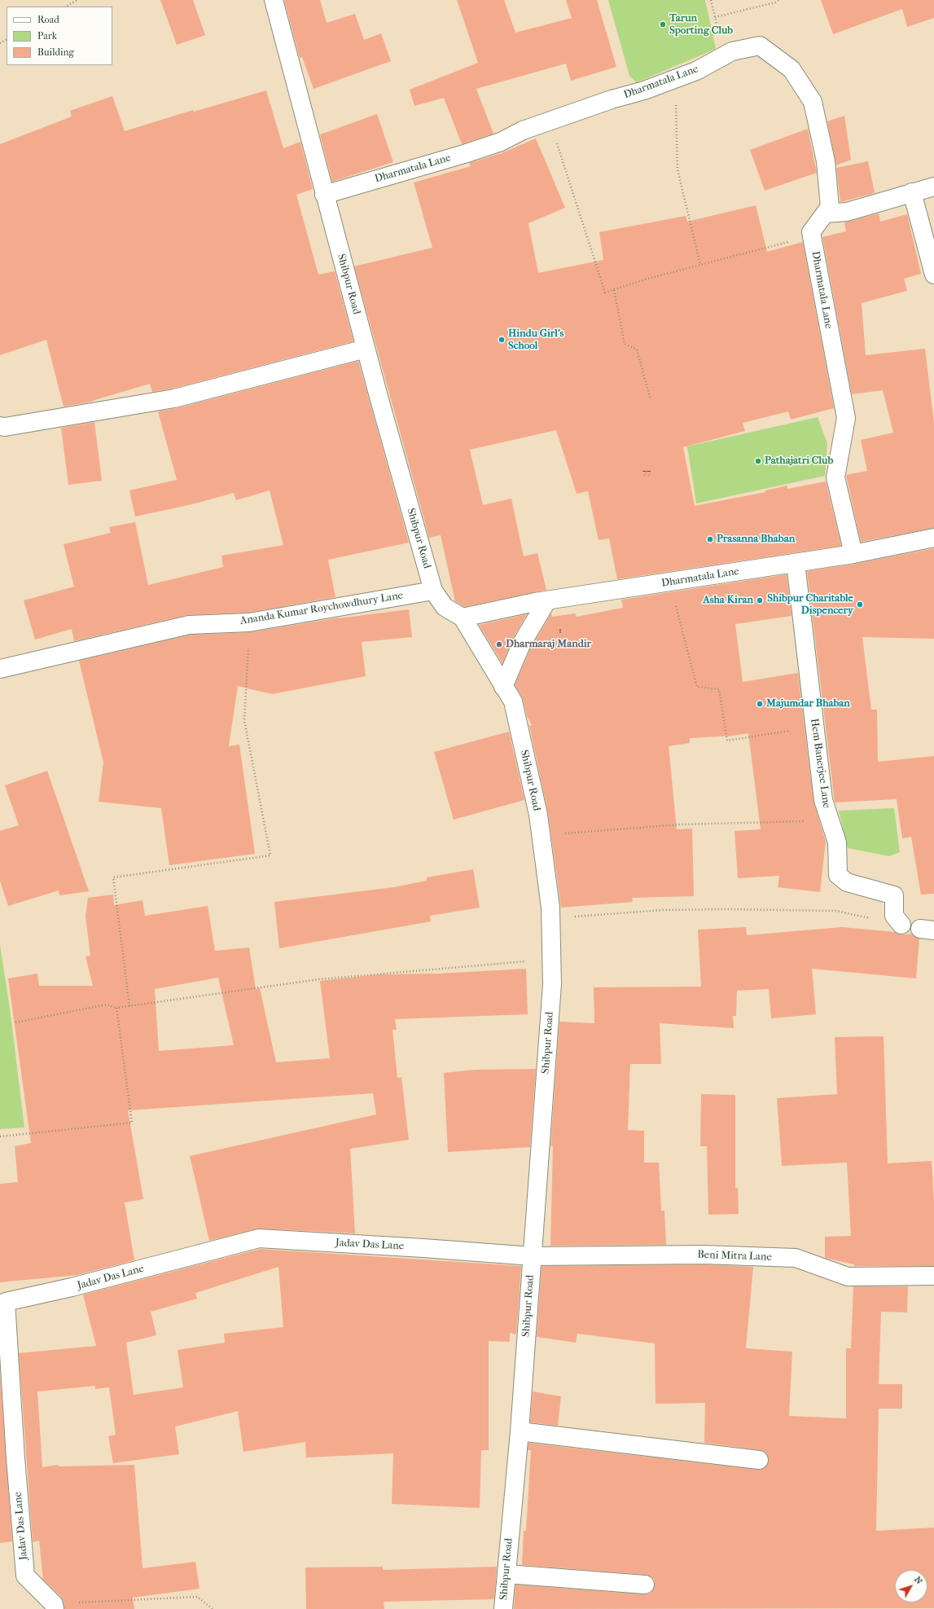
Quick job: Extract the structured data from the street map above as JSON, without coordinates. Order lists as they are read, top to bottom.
{
  "streets": {
    "street": [
      "Dharmatala Lane",
      "Shibpur Road",
      "Ananda Kumar Roychowdhury Lane",
      "Hem Banerjee Lane",
      "Jadav Das Lane",
      "Beni Mitra Lane"
    ]
  },
  "crossings": [
    ["Dharmatala Lane", "Shibpur Road"],
    ["Dharmatala Lane", "Hem Banerjee Lane"],
    ["Shibpur Road", "Ananda Kumar Roychowdhury Lane"],
    ["Shibpur Road", "Jadav Das Lane"],
    ["Shibpur Road", "Beni Mitra Lane"],
    ["Jadav Das Lane", "Beni Mitra Lane"]
  ],
  "places": [
    "Tarun Sporting Club",
    "Hindu Girl's School",
    "Pathajatri Club",
    "Prasanna Bhaban",
    "Asha Kiran",
    "Shibpur Charitable Dispencery",
    "Dharmaraj Mandir",
    "Majumdar Bhaban"
  ],
  "house_numbers": ["77", "1"],
  "legend": ["Road", "Park", "Building"],
  "north": "top right"
}
